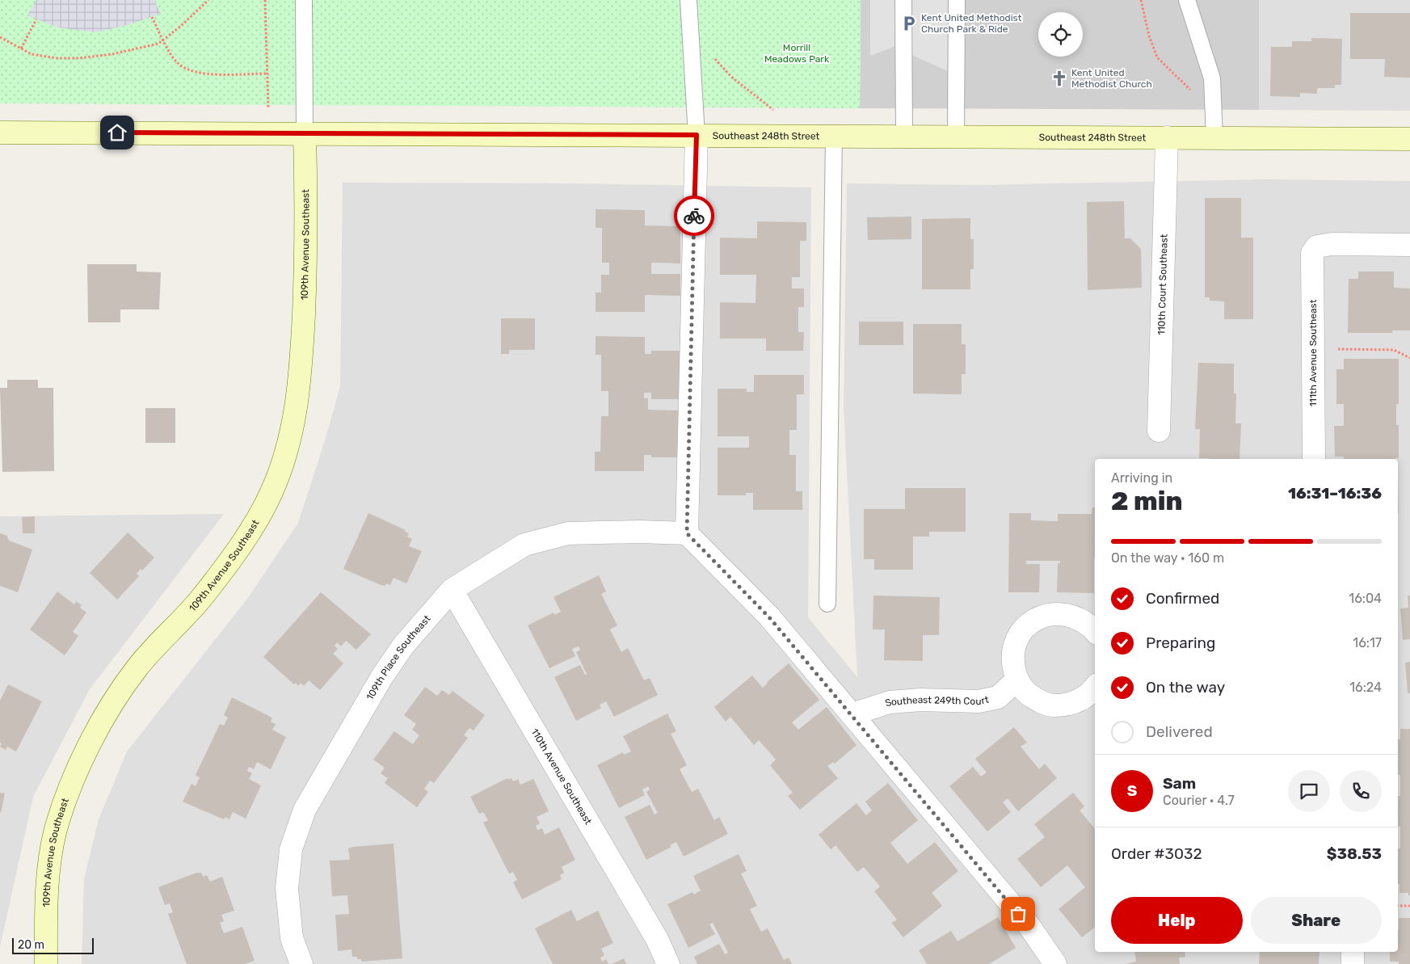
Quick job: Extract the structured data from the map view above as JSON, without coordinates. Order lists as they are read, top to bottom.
{
  "streets": {
    "street": [
      "Southeast 248th Street",
      "109th Avenue Southeast",
      "110th Court Southeast",
      "111th Avenue Southeast",
      "109th Place Southeast",
      "Southeast 249th Court",
      "110th Avenue Southeast"
    ]
  },
  "crossings": [
    ["Southeast 248th Street", "109th Avenue Southeast"],
    ["Southeast 248th Street", "110th Court Southeast"],
    ["109th Place Southeast", "110th Avenue Southeast"]
  ],
  "parks": ["Morrill Meadows Park"],
  "places": {
    "parking": ["Kent United Methodist Church Park & Ride"],
    "church": ["Kent United Methodist Church"]
  },
  "scale_bar": "20 m",
  "page": {
    "heading": ["2 min", "Arriving in", "16:31–16:36"],
    "panel": [
      "Sam",
      "Courier · 4.7",
      "Order #3032",
      "$38.53"
    ],
    "bar": "On the way · 160 m",
    "list": [
      ["Confirmed", "16:04"],
      ["Preparing", "16:17"],
      ["On the way", "16:24"],
      "Delivered"
    ],
    "round": "S",
    "buttons": ["Help", "Share"],
    "scale": "20 m"
  }
}
